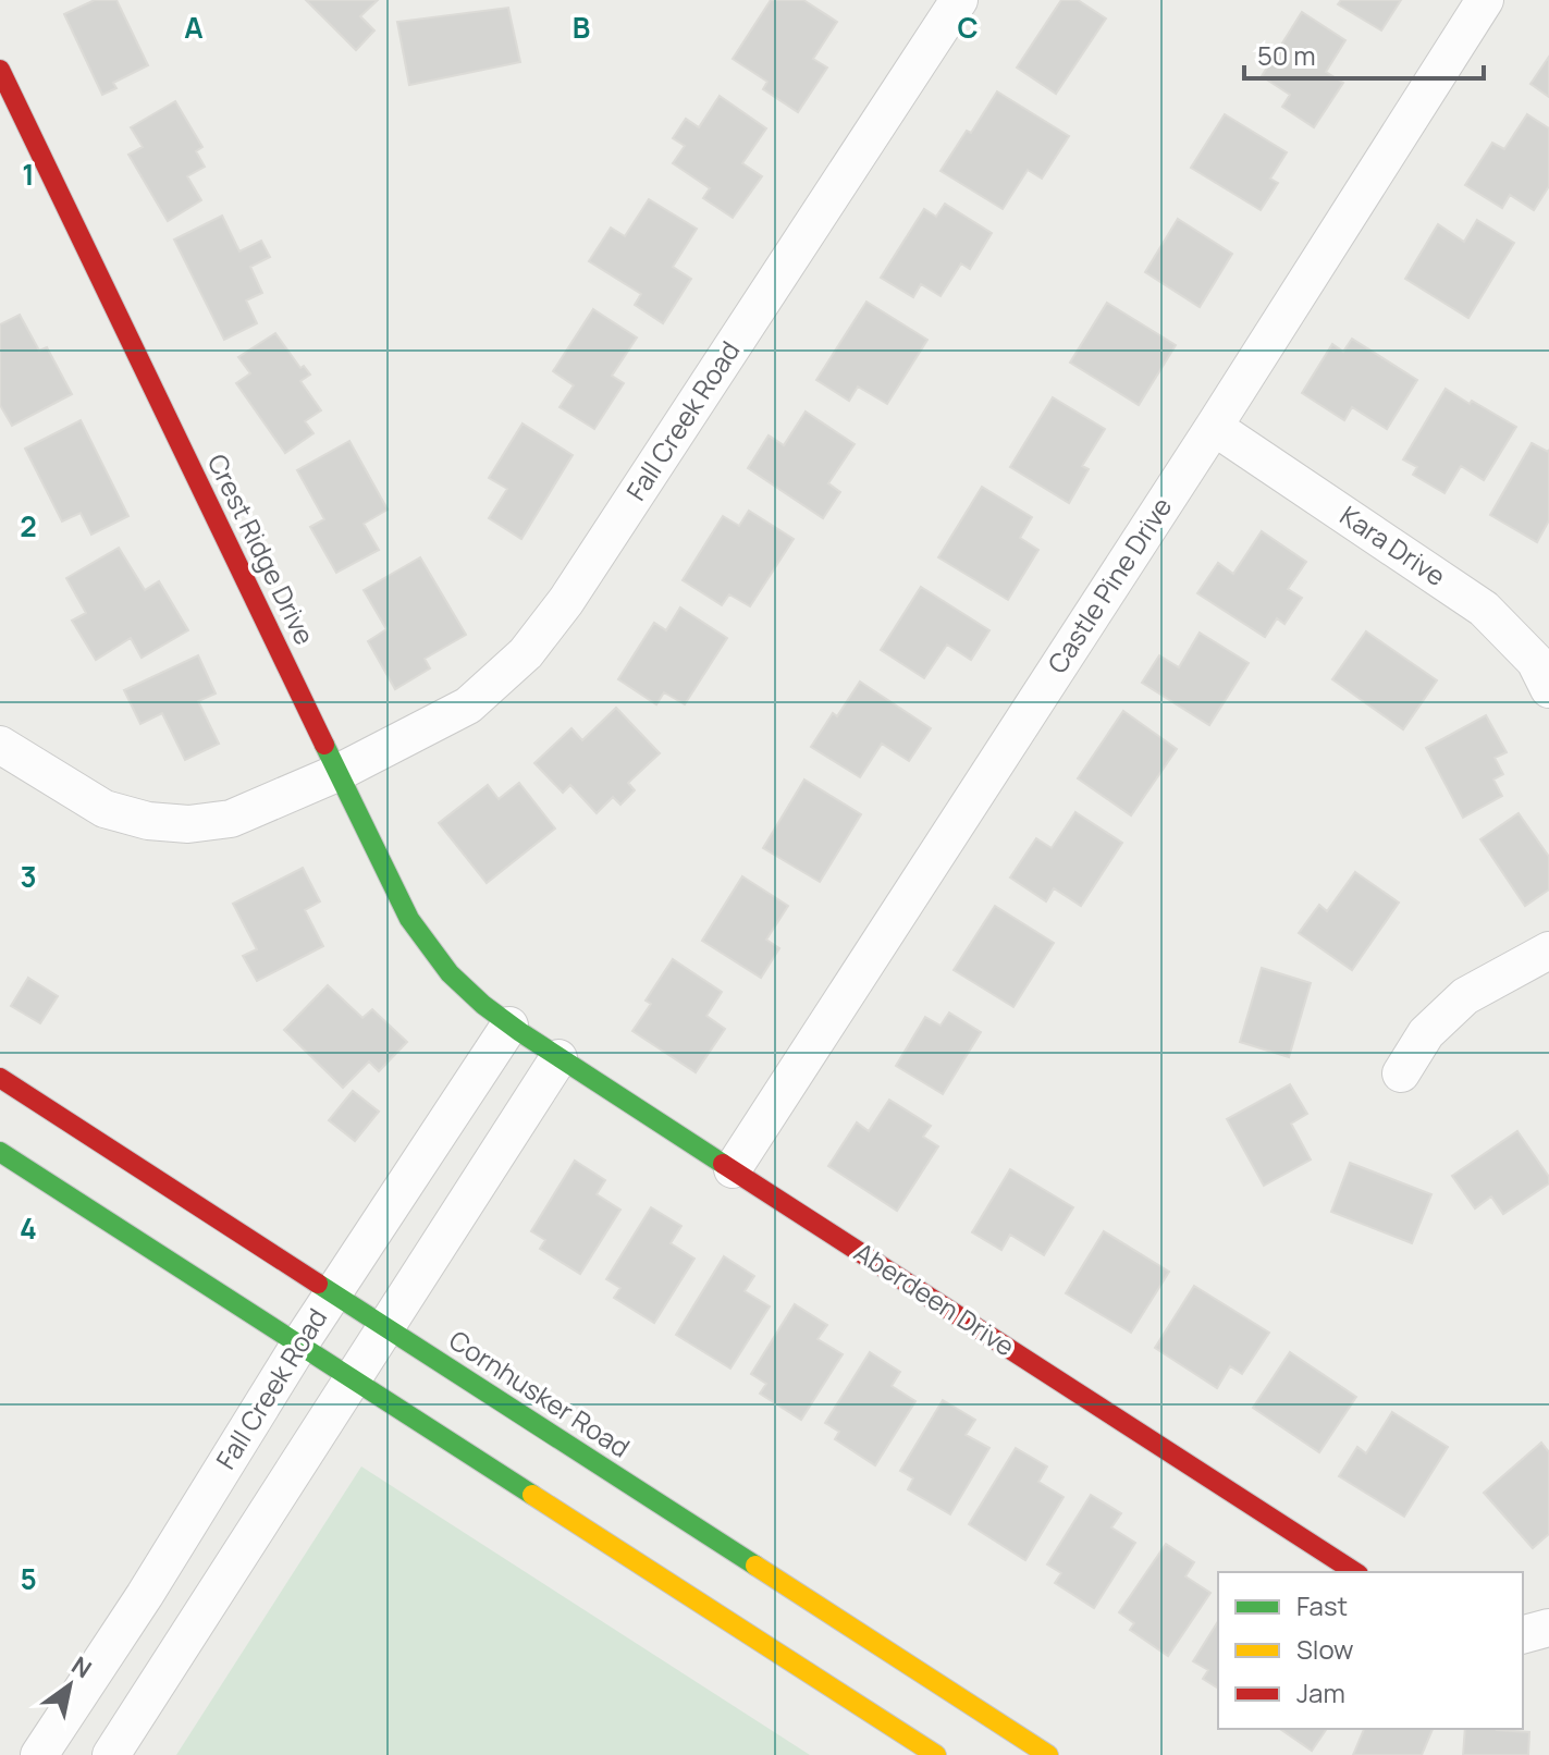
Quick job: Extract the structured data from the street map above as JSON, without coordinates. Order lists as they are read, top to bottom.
{
  "streets": {
    "main road": ["Crest Ridge Drive", "Aberdeen Drive", "Cornhusker Road"],
    "street": ["Fall Creek Road", "Kara Drive", "Castle Pine Drive"]
  },
  "crossings": [
    ["Fall Creek Road", "Crest Ridge Drive"],
    ["Fall Creek Road", "Aberdeen Drive"],
    ["Fall Creek Road", "Cornhusker Road"],
    ["Kara Drive", "Castle Pine Drive"],
    ["Crest Ridge Drive", "Aberdeen Drive"],
    ["Castle Pine Drive", "Aberdeen Drive"]
  ],
  "legend": ["Fast", "Slow", "Jam"],
  "scale_bar": "50 m",
  "north": "top right",
  "grid": {
    "columns": ["A", "B", "C"],
    "rows": [
      "1",
      "2",
      "3",
      "4",
      "5"
    ]
  }
}
